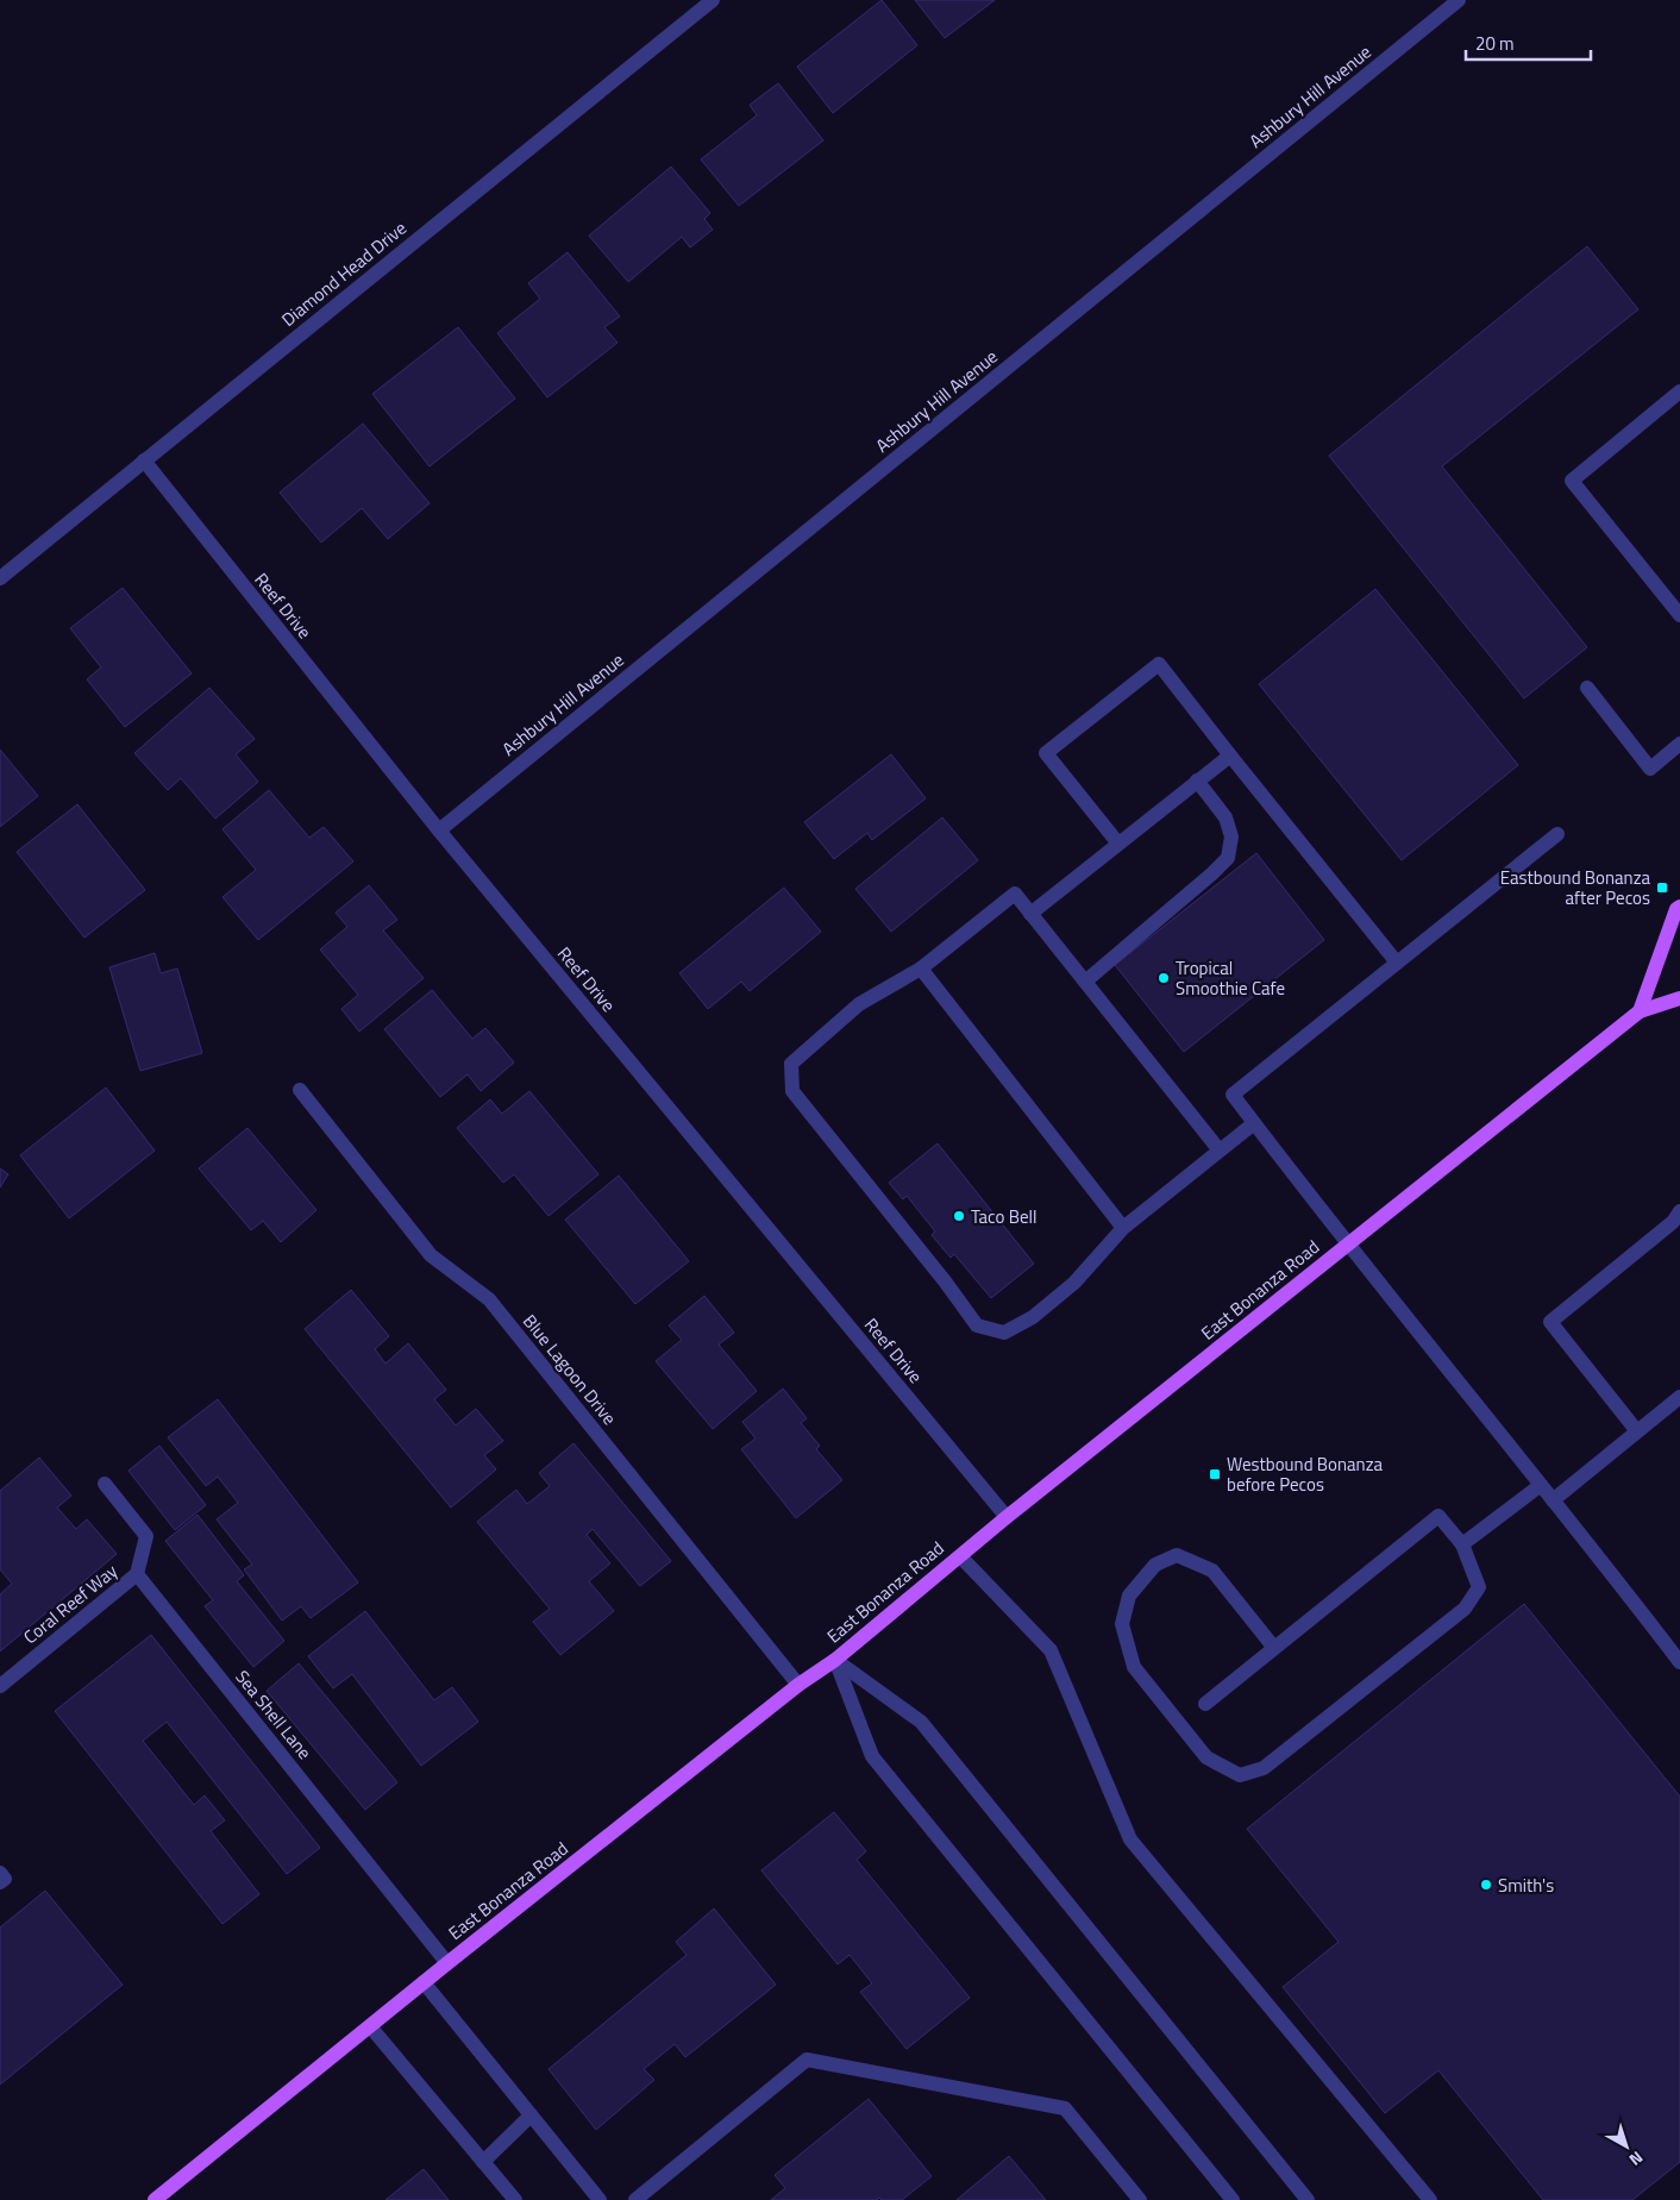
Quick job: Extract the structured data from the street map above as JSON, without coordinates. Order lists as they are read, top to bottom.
{
  "streets": {
    "main road": ["East Bonanza Road"],
    "street": [
      "Ashbury Hill Avenue",
      "Diamond Head Drive",
      "Reef Drive",
      "Blue Lagoon Drive",
      "Coral Reef Way",
      "Sea Shell Lane"
    ]
  },
  "crossings": [
    ["Ashbury Hill Avenue", "Reef Drive"],
    ["Diamond Head Drive", "Reef Drive"],
    ["Reef Drive", "East Bonanza Road"],
    ["East Bonanza Road", "Blue Lagoon Drive"],
    ["East Bonanza Road", "Sea Shell Lane"],
    ["Coral Reef Way", "Sea Shell Lane"]
  ],
  "places": {
    "transit": ["Eastbound Bonanza after Pecos", "Westbound Bonanza before Pecos"],
    "other": ["Tropical Smoothie Cafe", "Taco Bell", "Smith's"]
  },
  "scale_bar": "20 m",
  "north": "bottom right"
}
